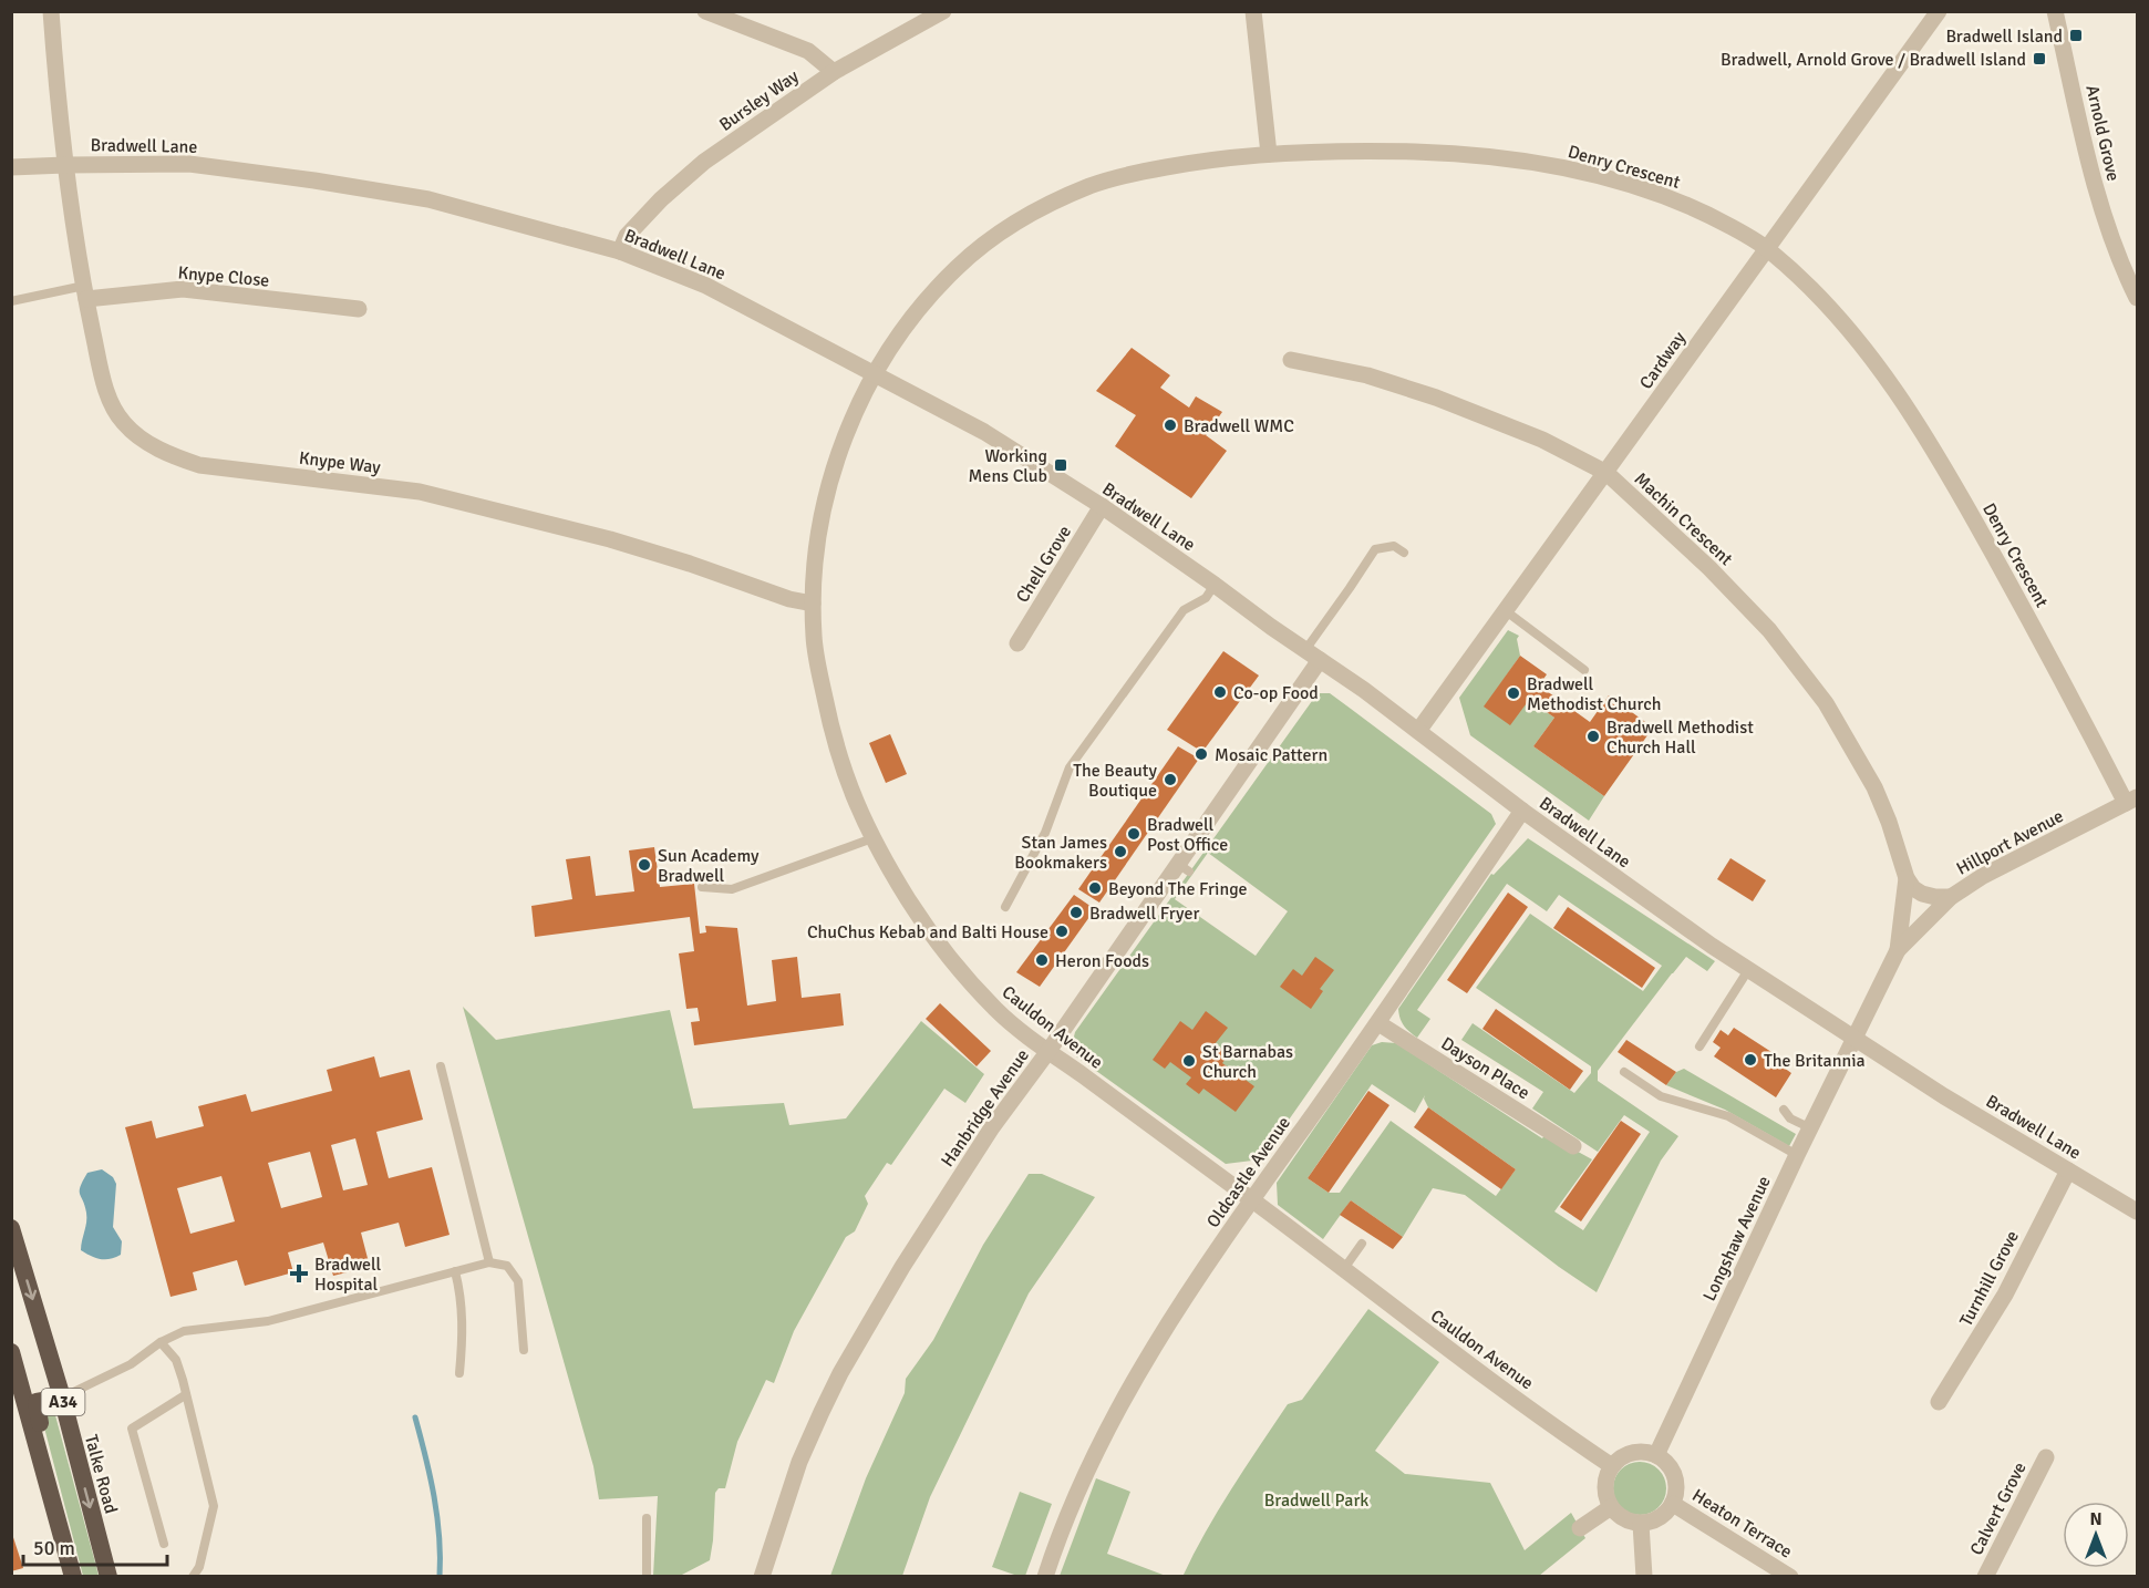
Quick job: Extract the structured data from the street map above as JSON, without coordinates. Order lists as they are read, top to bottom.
{
  "streets": {
    "highway": ["A34", "Talke Road"],
    "street": [
      "Bursley Way",
      "Arnold Grove",
      "Bradwell Lane",
      "Denry Crescent",
      "Knype Close",
      "Cardway",
      "Knype Way",
      "Machin Crescent",
      "Chell Grove",
      "Hillport Avenue",
      "Cauldon Avenue",
      "Dayson Place",
      "Hanbridge Avenue",
      "Oldcastle Avenue",
      "Longshaw Avenue",
      "Turnhill Grove",
      "Calvert Grove",
      "Heaton Terrace"
    ]
  },
  "crossings": [
    ["Bursley Way", "Bradwell Lane"],
    ["Bradwell Lane", "Denry Crescent"],
    ["Bradwell Lane", "Cardway"],
    ["Bradwell Lane", "Knype Way"],
    ["Bradwell Lane", "Chell Grove"],
    ["Bradwell Lane", "Hillport Avenue"],
    ["Bradwell Lane", "Cauldon Avenue"],
    ["Bradwell Lane", "Hanbridge Avenue"],
    ["Bradwell Lane", "Oldcastle Avenue"],
    ["Bradwell Lane", "Longshaw Avenue"],
    ["Bradwell Lane", "Turnhill Grove"],
    ["Denry Crescent", "Cardway"],
    ["Denry Crescent", "Hillport Avenue"],
    ["Denry Crescent", "Cauldon Avenue"],
    ["Knype Close", "Knype Way"],
    ["Cardway", "Machin Crescent"],
    ["Knype Way", "Cauldon Avenue"],
    ["Machin Crescent", "Hillport Avenue"],
    ["Hillport Avenue", "Longshaw Avenue"],
    ["Cauldon Avenue", "Hanbridge Avenue"],
    ["Cauldon Avenue", "Oldcastle Avenue"],
    ["Cauldon Avenue", "Longshaw Avenue"],
    ["Cauldon Avenue", "Heaton Terrace"],
    ["Dayson Place", "Oldcastle Avenue"],
    ["Longshaw Avenue", "Heaton Terrace"]
  ],
  "parks": ["Bradwell Park"],
  "places": {
    "transit": ["Bradwell Island", "Bradwell, Arnold Grove / Bradwell Island", "Working Mens Club"],
    "other": [
      "Bradwell WMC",
      "Co-op Food",
      "Bradwell Methodist Church",
      "Bradwell Methodist Church Hall",
      "Mosaic Pattern",
      "The Beauty Boutique",
      "Bradwell Post Office",
      "Stan James Bookmakers",
      "Sun Academy Bradwell",
      "Beyond The Fringe",
      "Bradwell Fryer",
      "ChuChus Kebab and Balti House",
      "Heron Foods",
      "The Britannia",
      "St Barnabas Church"
    ],
    "health": ["Bradwell Hospital"]
  },
  "scale_bar": "50 m",
  "north": "top"
}
